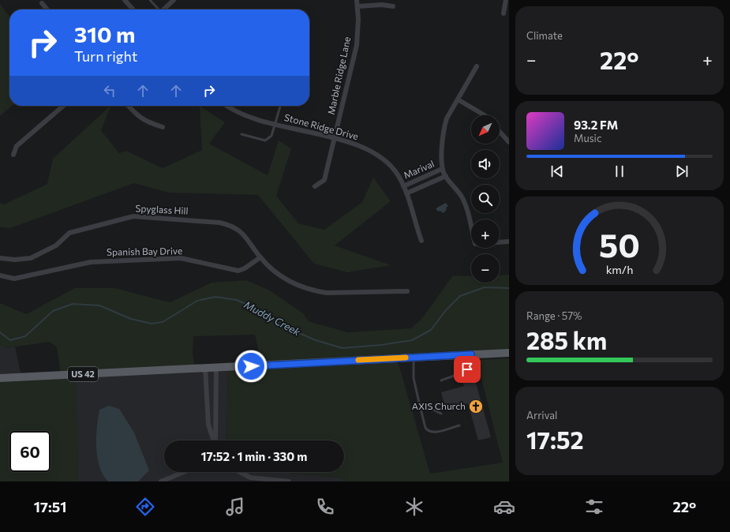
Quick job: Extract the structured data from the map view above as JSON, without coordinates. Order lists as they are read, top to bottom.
{
  "streets": {
    "main road": ["US 42"],
    "street": [
      "Marble Ridge Lane",
      "Stone Ridge Drive",
      "Marival",
      "Spyglass Hill",
      "Spanish Bay Drive"
    ]
  },
  "crossings": [
    ["Marble Ridge Lane", "Stone Ridge Drive"],
    ["Stone Ridge Drive", "Marival"],
    ["Spyglass Hill", "Spanish Bay Drive"]
  ],
  "water": ["Muddy Creek"],
  "places": {
    "church": ["AXIS Church"]
  },
  "north": "bottom left",
  "page": {
    "tile": [
      "Climate",
      ["Range · 57%", "285 km"],
      ["Arrival", "17:52"]
    ],
    "turn": ["310 m", "Turn right"],
    "heat": ["−", "22°", "+"],
    "song": ["93.2 FM", "Music"],
    "map_buttons": ["+", "−"],
    "limit": "60",
    "trip": "17:52 · 1 min · 330 m",
    "tabs": ["17:51", "22°"],
    "gauge": ["50", "km/h"]
  }
}
